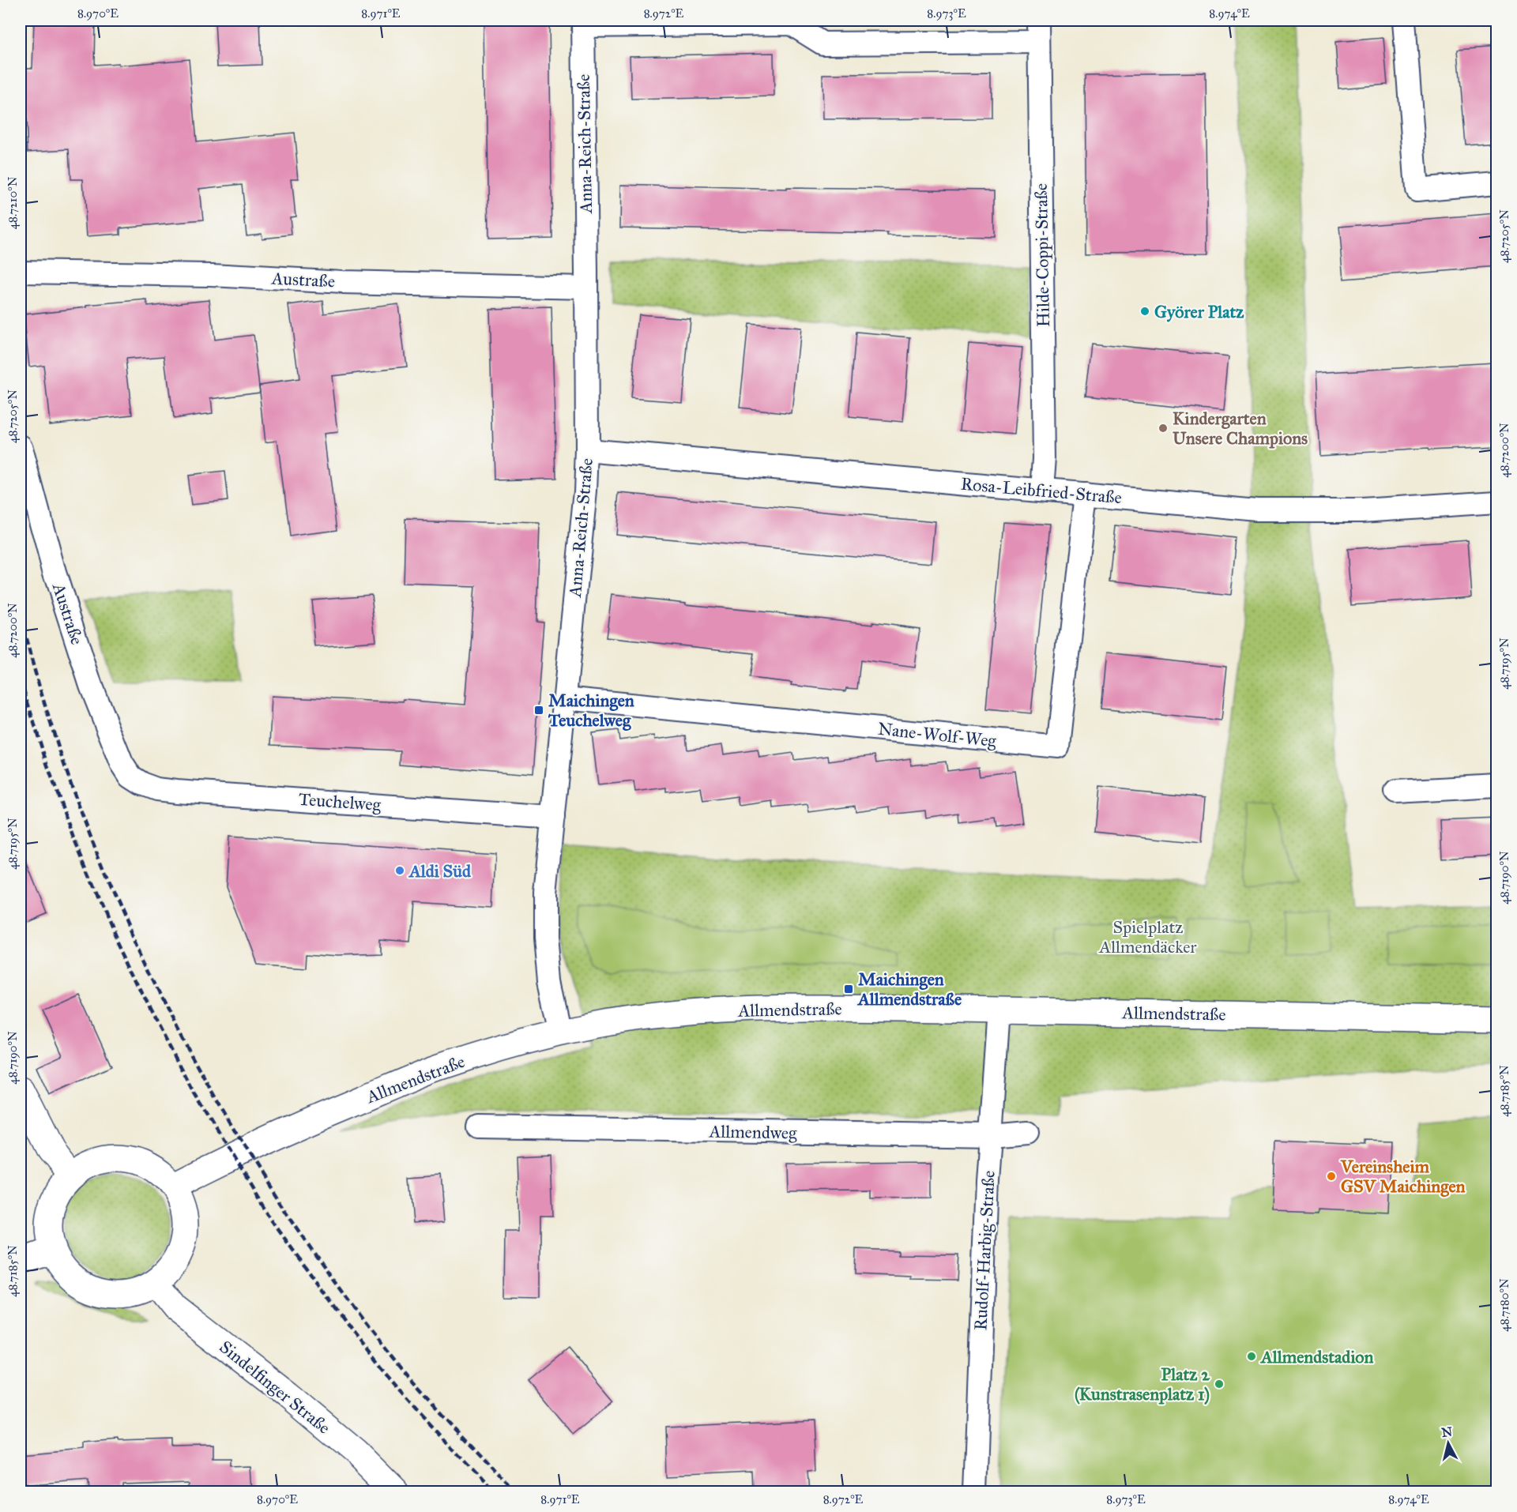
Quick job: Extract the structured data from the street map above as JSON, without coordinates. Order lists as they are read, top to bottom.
{
  "streets": {
    "main road": ["Allmendstraße", "Sindelfinger Straße"],
    "street": [
      "Anna-Reich-Straße",
      "Hilde-Coppi-Straße",
      "Austraße",
      "Rosa-Leibfried-Straße",
      "Nane-Wolf-Weg",
      "Teuchelweg",
      "Allmendweg",
      "Rudolf-Harbig-Straße"
    ]
  },
  "crossings": [
    ["Anna-Reich-Straße", "Austraße"],
    ["Anna-Reich-Straße", "Rosa-Leibfried-Straße"],
    ["Anna-Reich-Straße", "Nane-Wolf-Weg"],
    ["Anna-Reich-Straße", "Teuchelweg"],
    ["Anna-Reich-Straße", "Allmendstraße"],
    ["Hilde-Coppi-Straße", "Rosa-Leibfried-Straße"],
    ["Austraße", "Teuchelweg"],
    ["Rosa-Leibfried-Straße", "Nane-Wolf-Weg"],
    ["Allmendstraße", "Rudolf-Harbig-Straße"],
    ["Allmendstraße", "Sindelfinger Straße"],
    ["Allmendweg", "Rudolf-Harbig-Straße"]
  ],
  "parks": ["Spielplatz Allmendäcker"],
  "places": {
    "other": [
      "Györer Platz",
      "Kindergarten Unsere Champions",
      "Aldi Süd",
      "Vereinsheim GSV Maichingen",
      "Allmendstadion",
      "Platz 2 (Kunstrasenplatz 1)"
    ],
    "transit": ["Maichingen Teuchelweg", "Maichingen Allmendstraße"]
  },
  "north": "top",
  "coordinates": [
    "8.970°E",
    "8.971°E",
    "8.972°E",
    "8.973°E",
    "8.974°E",
    "48.7210°N",
    "48.7205°N",
    "48.7200°N",
    "48.7195°N",
    "48.7190°N",
    "48.7185°N",
    "48.7180°N"
  ]
}
